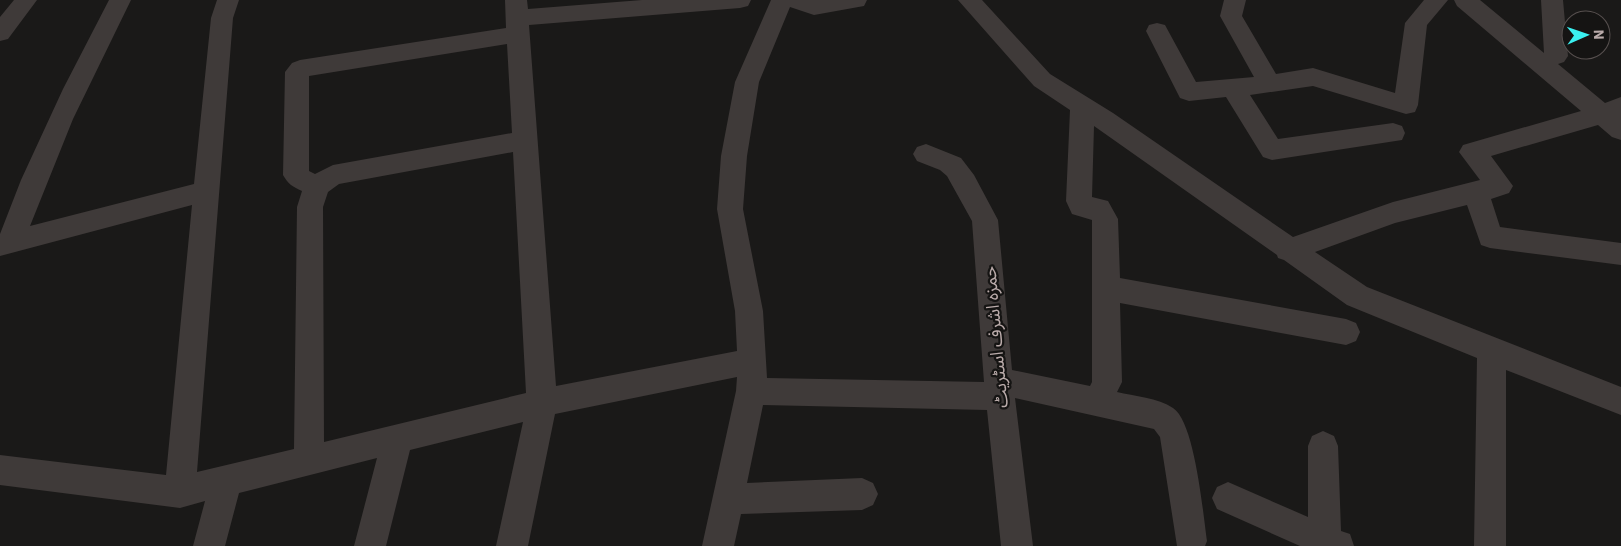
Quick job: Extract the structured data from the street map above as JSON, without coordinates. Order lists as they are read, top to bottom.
{
  "streets": {
    "street": ["حمزہ اشرف اسٹریٹ"]
  },
  "north": "right"
}
